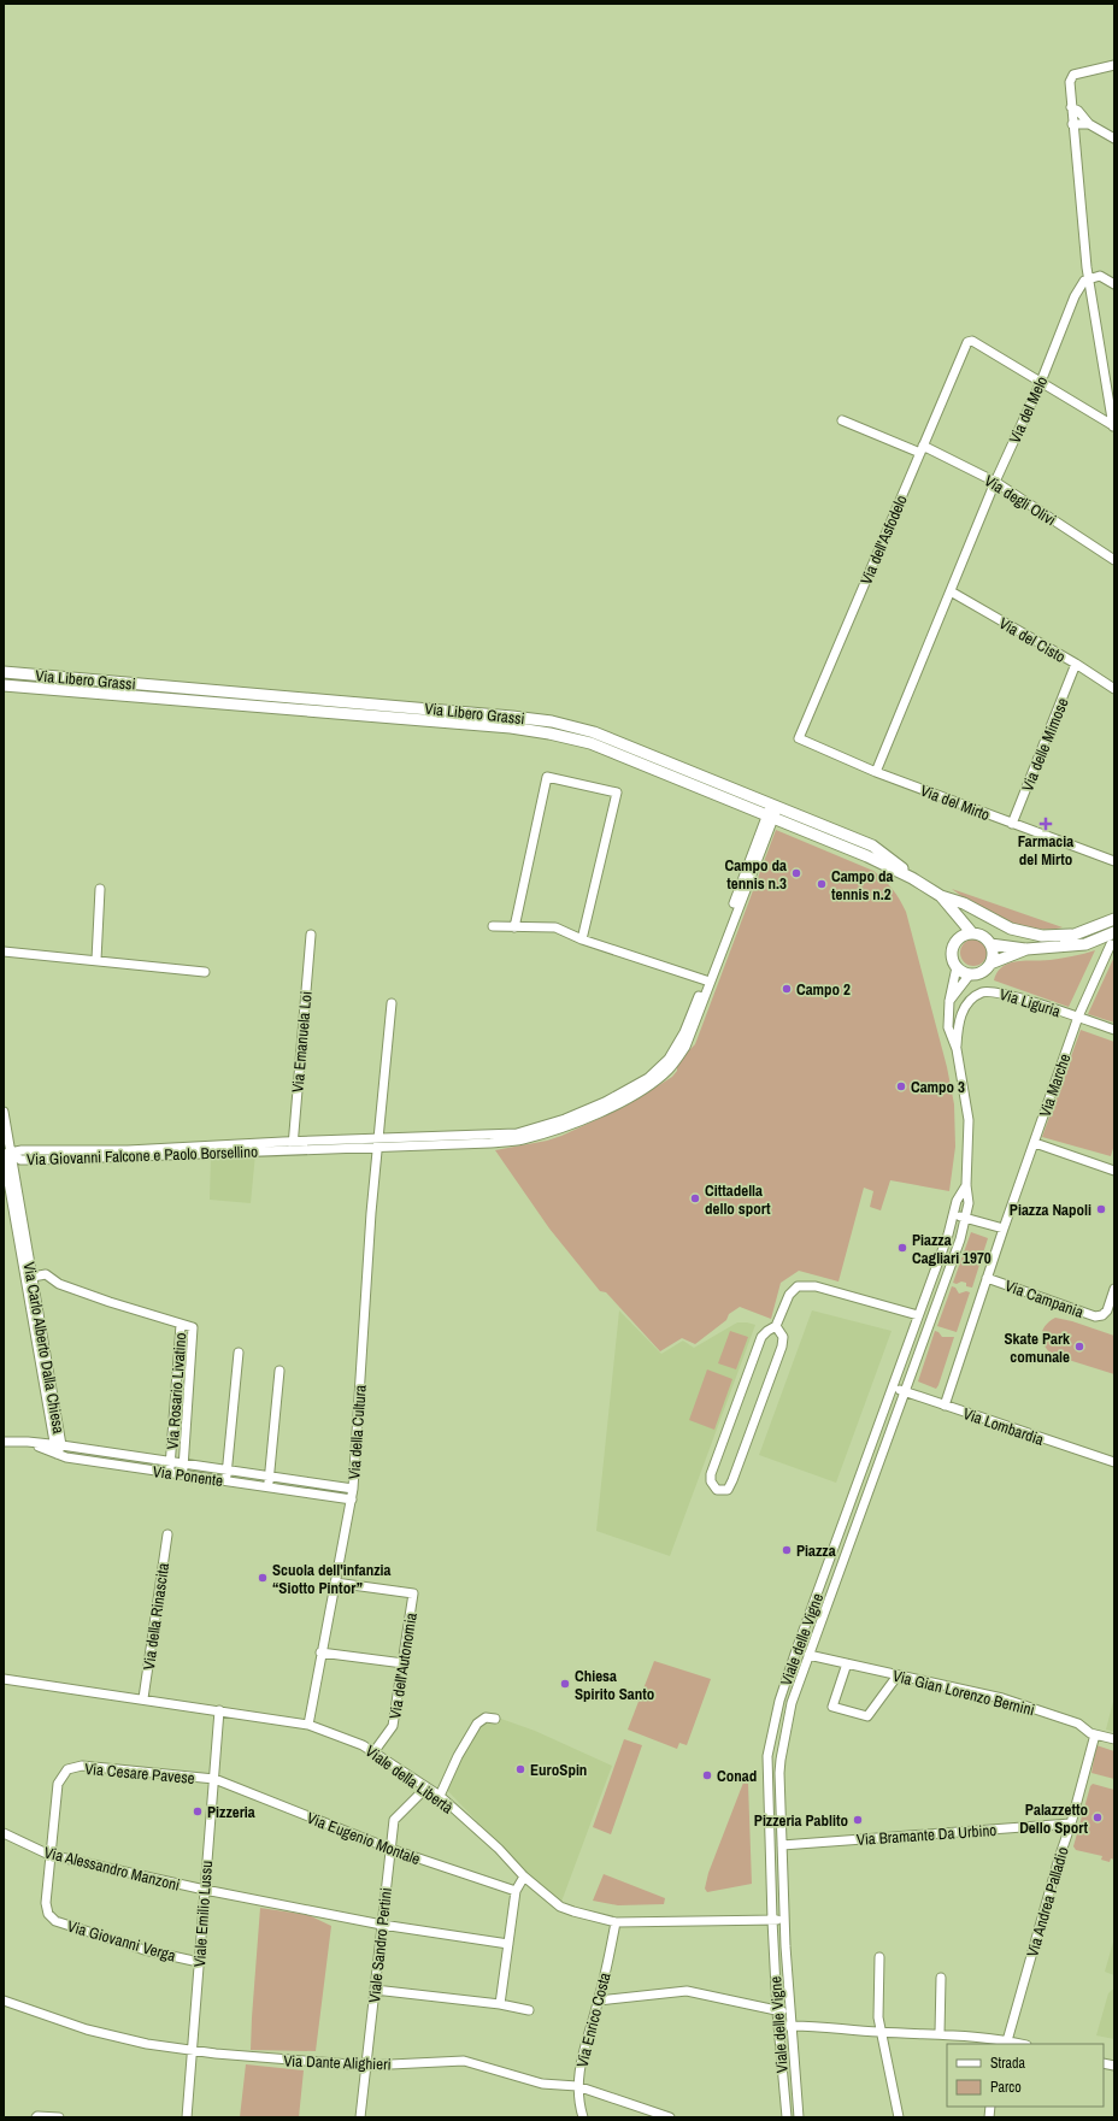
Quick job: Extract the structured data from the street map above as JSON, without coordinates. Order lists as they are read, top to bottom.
{
  "streets": {
    "main road": ["Via Libero Grassi"],
    "street": [
      "Via del Melo",
      "Via degli Olivi",
      "Via dell'Asfodelo",
      "Via del Cisto",
      "Via delle Mimose",
      "Via del Mirto",
      "Via Liguria",
      "Via Emanuela Loi",
      "Via Marche",
      "Via Giovanni Falcone e Paolo Borsellino",
      "Via Campania",
      "Via Carlo Alberto Dalla Chiesa",
      "Via Rosario Livatino",
      "Via Lombardia",
      "Via della Cultura",
      "Via Ponente",
      "Via della Rinascita",
      "Viale delle Vigne",
      "Via dell'Autonomia",
      "Via Gian Lorenzo Bernini",
      "Via Cesare Pavese",
      "Viale della Libertà",
      "Via Bramante Da Urbino",
      "Via Eugenio Montale",
      "Via Alessandro Manzoni",
      "Via Andrea Palladio",
      "Viale Emilio Lussu",
      "Via Giovanni Verga",
      "Viale Sandro Pertini",
      "Via Enrico Costa",
      "Via Dante Alighieri"
    ]
  },
  "crossings": [
    ["Via del Melo", "Via degli Olivi"],
    ["Via del Melo", "Via dell'Asfodelo"],
    ["Via del Melo", "Via del Cisto"],
    ["Via del Melo", "Via del Mirto"],
    ["Via degli Olivi", "Via dell'Asfodelo"],
    ["Via dell'Asfodelo", "Via del Mirto"],
    ["Via del Cisto", "Via delle Mimose"],
    ["Via Libero Grassi", "Via Giovanni Falcone e Paolo Borsellino"],
    ["Via delle Mimose", "Via del Mirto"],
    ["Via Liguria", "Via Marche"],
    ["Via Liguria", "Viale delle Vigne"],
    ["Via Emanuela Loi", "Via Giovanni Falcone e Paolo Borsellino"],
    ["Via Marche", "Via Campania"],
    ["Via Marche", "Via Lombardia"],
    ["Via Giovanni Falcone e Paolo Borsellino", "Via Carlo Alberto Dalla Chiesa"],
    ["Via Giovanni Falcone e Paolo Borsellino", "Via della Cultura"],
    ["Via Carlo Alberto Dalla Chiesa", "Via Ponente"],
    ["Via Rosario Livatino", "Via Ponente"],
    ["Via Lombardia", "Viale delle Vigne"],
    ["Via della Cultura", "Via Ponente"],
    ["Via della Cultura", "Via dell'Autonomia"],
    ["Via della Cultura", "Viale della Libertà"],
    ["Via della Rinascita", "Viale della Libertà"],
    ["Viale delle Vigne", "Via Gian Lorenzo Bernini"],
    ["Viale delle Vigne", "Viale della Libertà"],
    ["Viale delle Vigne", "Via Bramante Da Urbino"],
    ["Via dell'Autonomia", "Viale della Libertà"],
    ["Via Gian Lorenzo Bernini", "Via Andrea Palladio"],
    ["Via Cesare Pavese", "Via Eugenio Montale"],
    ["Via Cesare Pavese", "Via Alessandro Manzoni"],
    ["Via Cesare Pavese", "Viale Emilio Lussu"],
    ["Via Cesare Pavese", "Via Giovanni Verga"],
    ["Viale della Libertà", "Viale Emilio Lussu"],
    ["Viale della Libertà", "Viale Sandro Pertini"],
    ["Viale della Libertà", "Via Enrico Costa"],
    ["Via Bramante Da Urbino", "Via Andrea Palladio"],
    ["Via Eugenio Montale", "Viale Emilio Lussu"],
    ["Via Eugenio Montale", "Viale Sandro Pertini"],
    ["Via Alessandro Manzoni", "Viale Emilio Lussu"],
    ["Via Alessandro Manzoni", "Via Giovanni Verga"],
    ["Via Alessandro Manzoni", "Viale Sandro Pertini"],
    ["Viale Emilio Lussu", "Via Giovanni Verga"],
    ["Viale Emilio Lussu", "Via Dante Alighieri"],
    ["Viale Sandro Pertini", "Via Dante Alighieri"],
    ["Via Enrico Costa", "Via Dante Alighieri"]
  ],
  "places": {
    "health": ["Farmacia del Mirto"],
    "other": [
      "Campo da tennis n.3",
      "Campo da tennis n.2",
      "Campo 2",
      "Campo 3",
      "Cittadella dello sport",
      "Piazza Napoli",
      "Piazza Cagliari 1970",
      "Skate Park comunale",
      "Piazza",
      "Scuola dell'infanzia “Siotto Pintor”",
      "Chiesa Spirito Santo",
      "EuroSpin",
      "Conad",
      "Pizzeria",
      "Palazzetto Dello Sport",
      "Pizzeria Pablito"
    ]
  },
  "legend": ["Strada", "Parco"]
}
